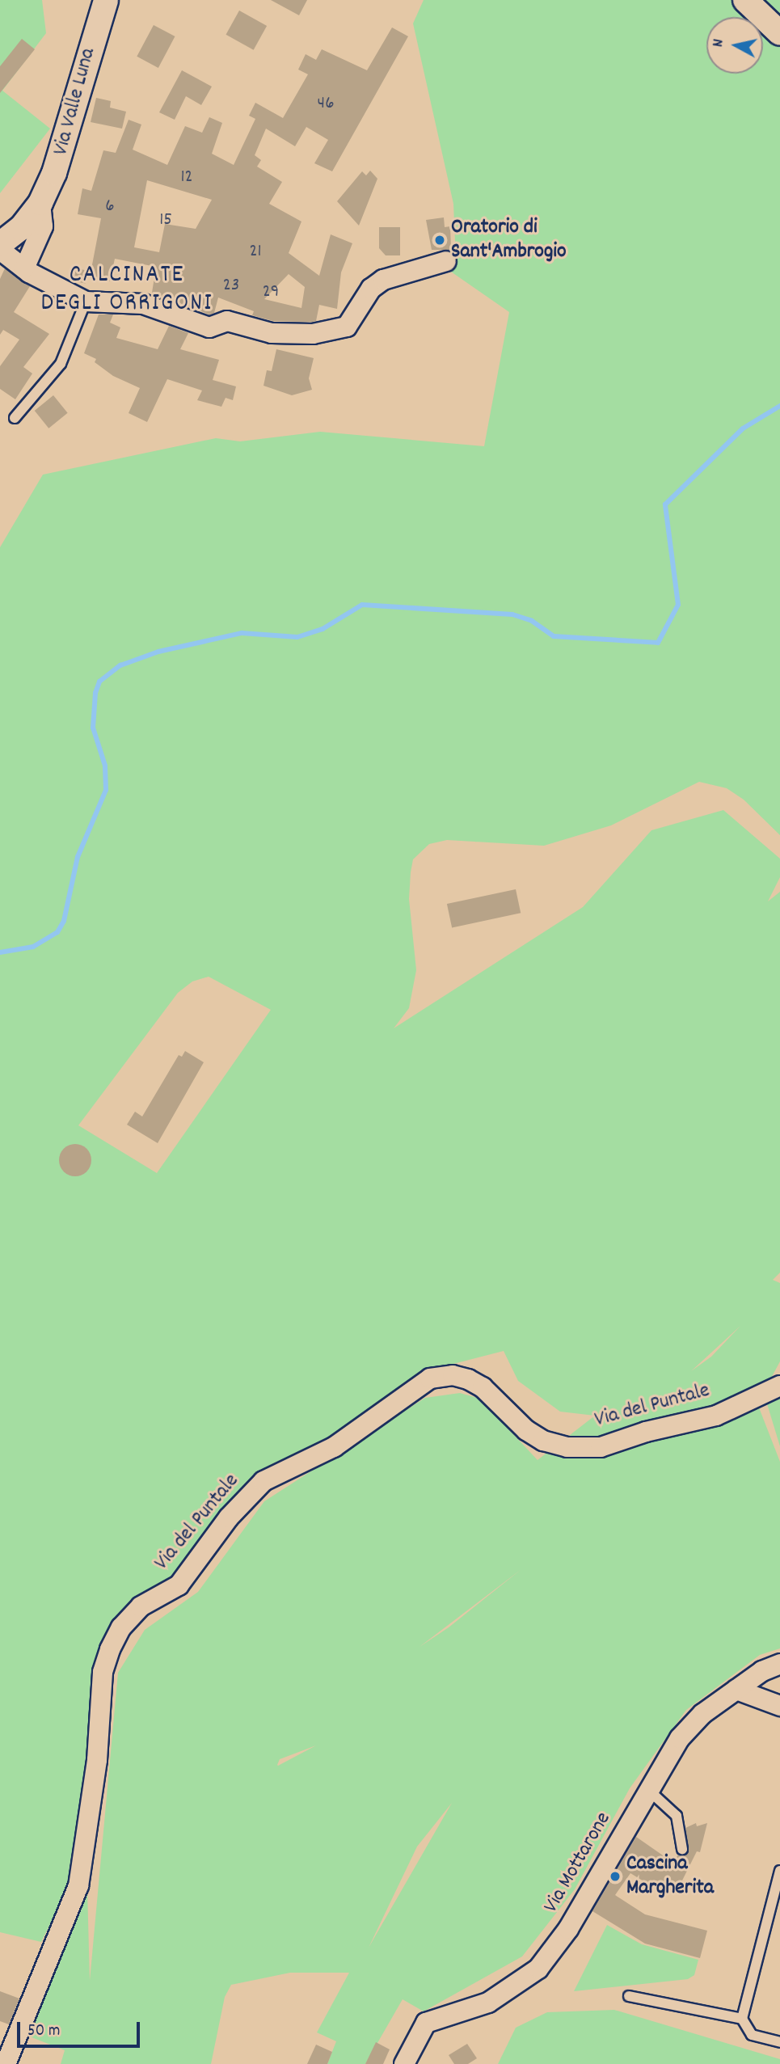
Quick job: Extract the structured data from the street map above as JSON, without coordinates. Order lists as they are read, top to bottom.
{
  "streets": {
    "street": ["Via Valle Luna", "Via del Puntale", "Via Mottarone"]
  },
  "districts": ["CALCINATE DEGLI ORRIGONI"],
  "places": ["Oratorio di Sant'Ambrogio", "Cascina Margherita"],
  "house_numbers": [
    "46",
    "12",
    "6",
    "15",
    "21",
    "23",
    "29"
  ],
  "scale_bar": "50 m",
  "north": "left"
}
